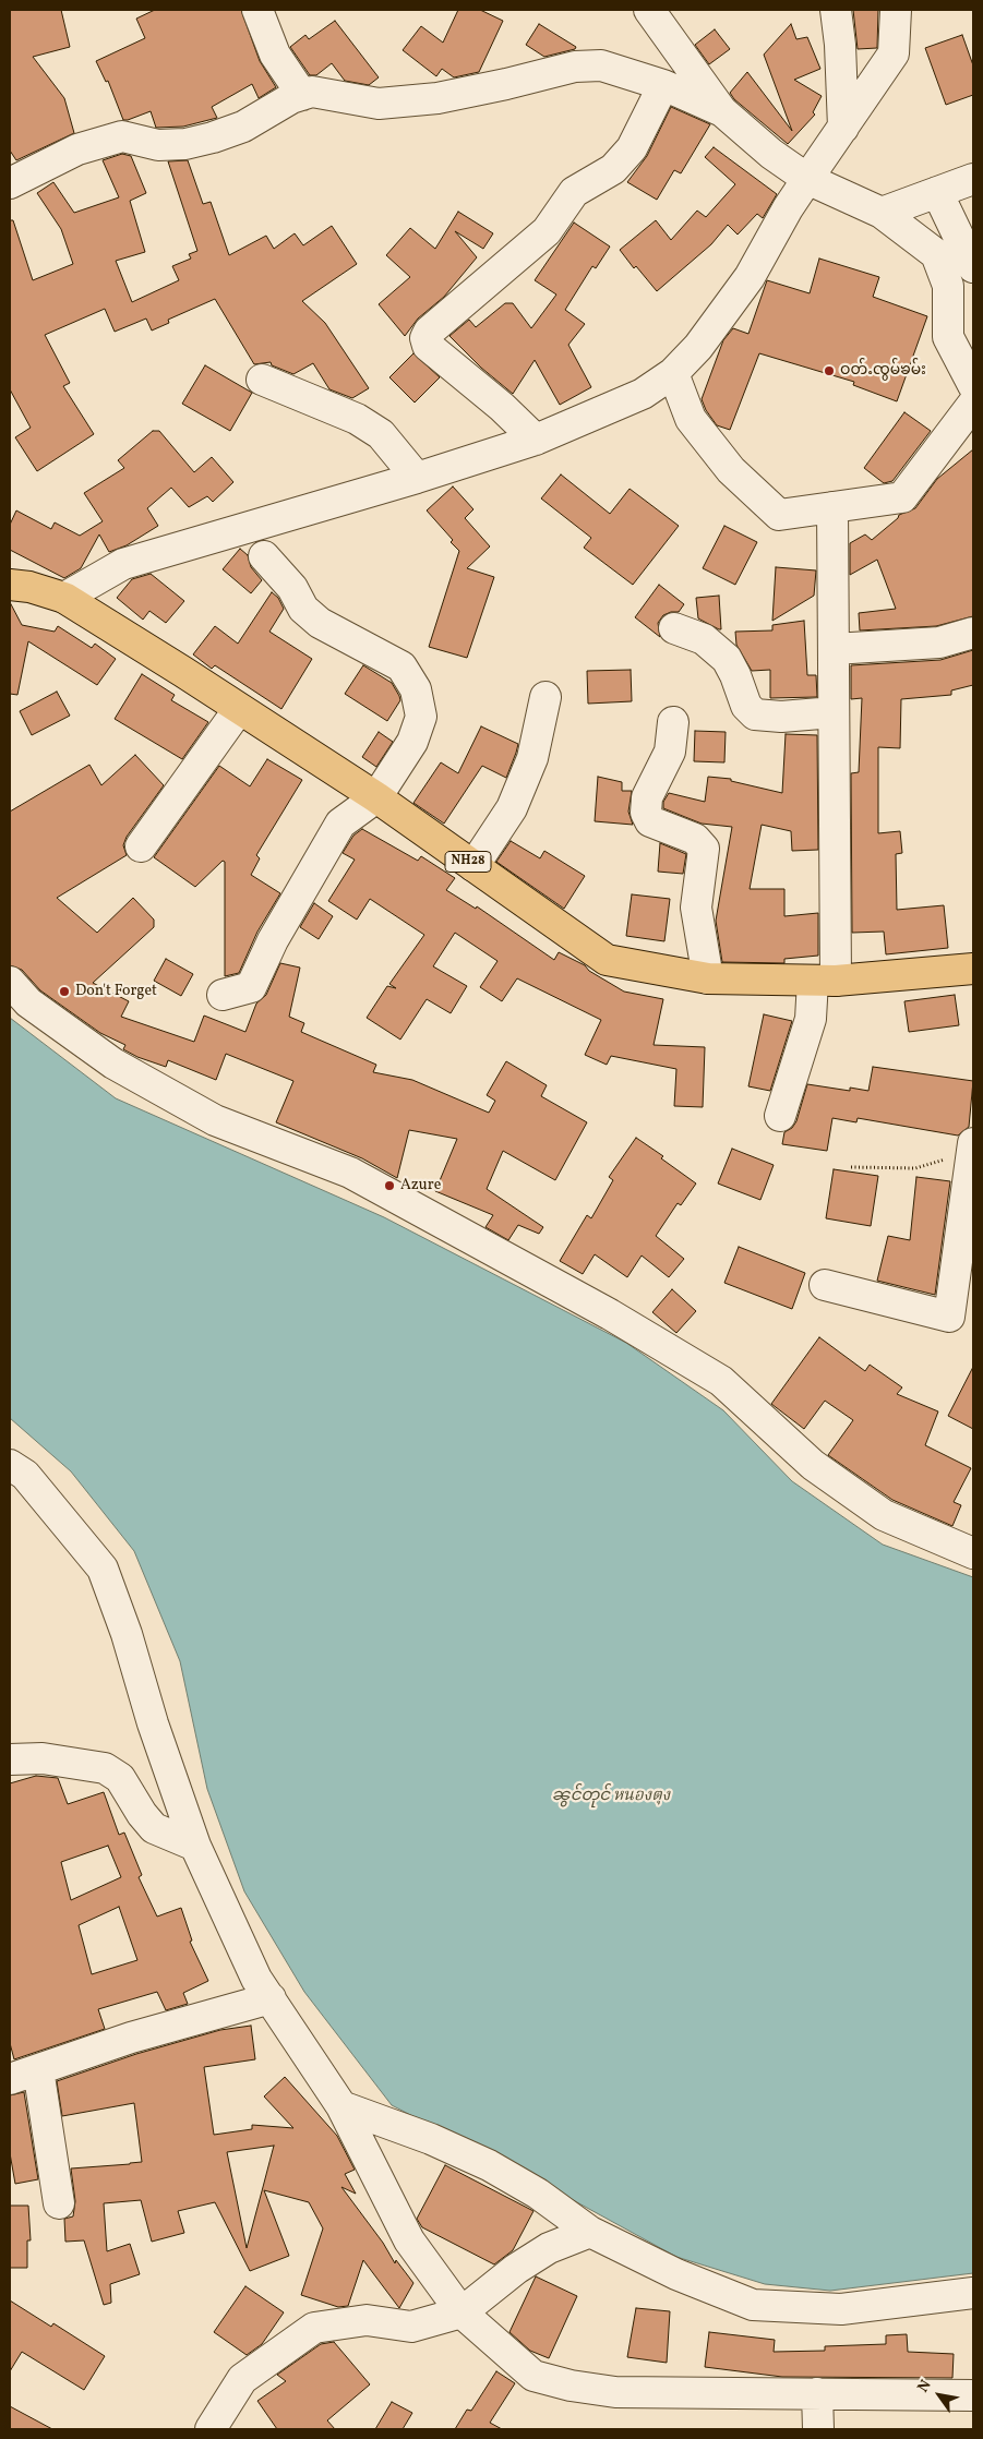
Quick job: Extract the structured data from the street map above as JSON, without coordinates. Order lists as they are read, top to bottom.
{
  "streets": {
    "highway": ["NH28"]
  },
  "water": ["ၼွင်တုင် หนองตุง"],
  "places": ["ဝတ်ႉၸွမ်ၶမ်း", "Don't Forget", "Azure"],
  "north": "top left"
}
